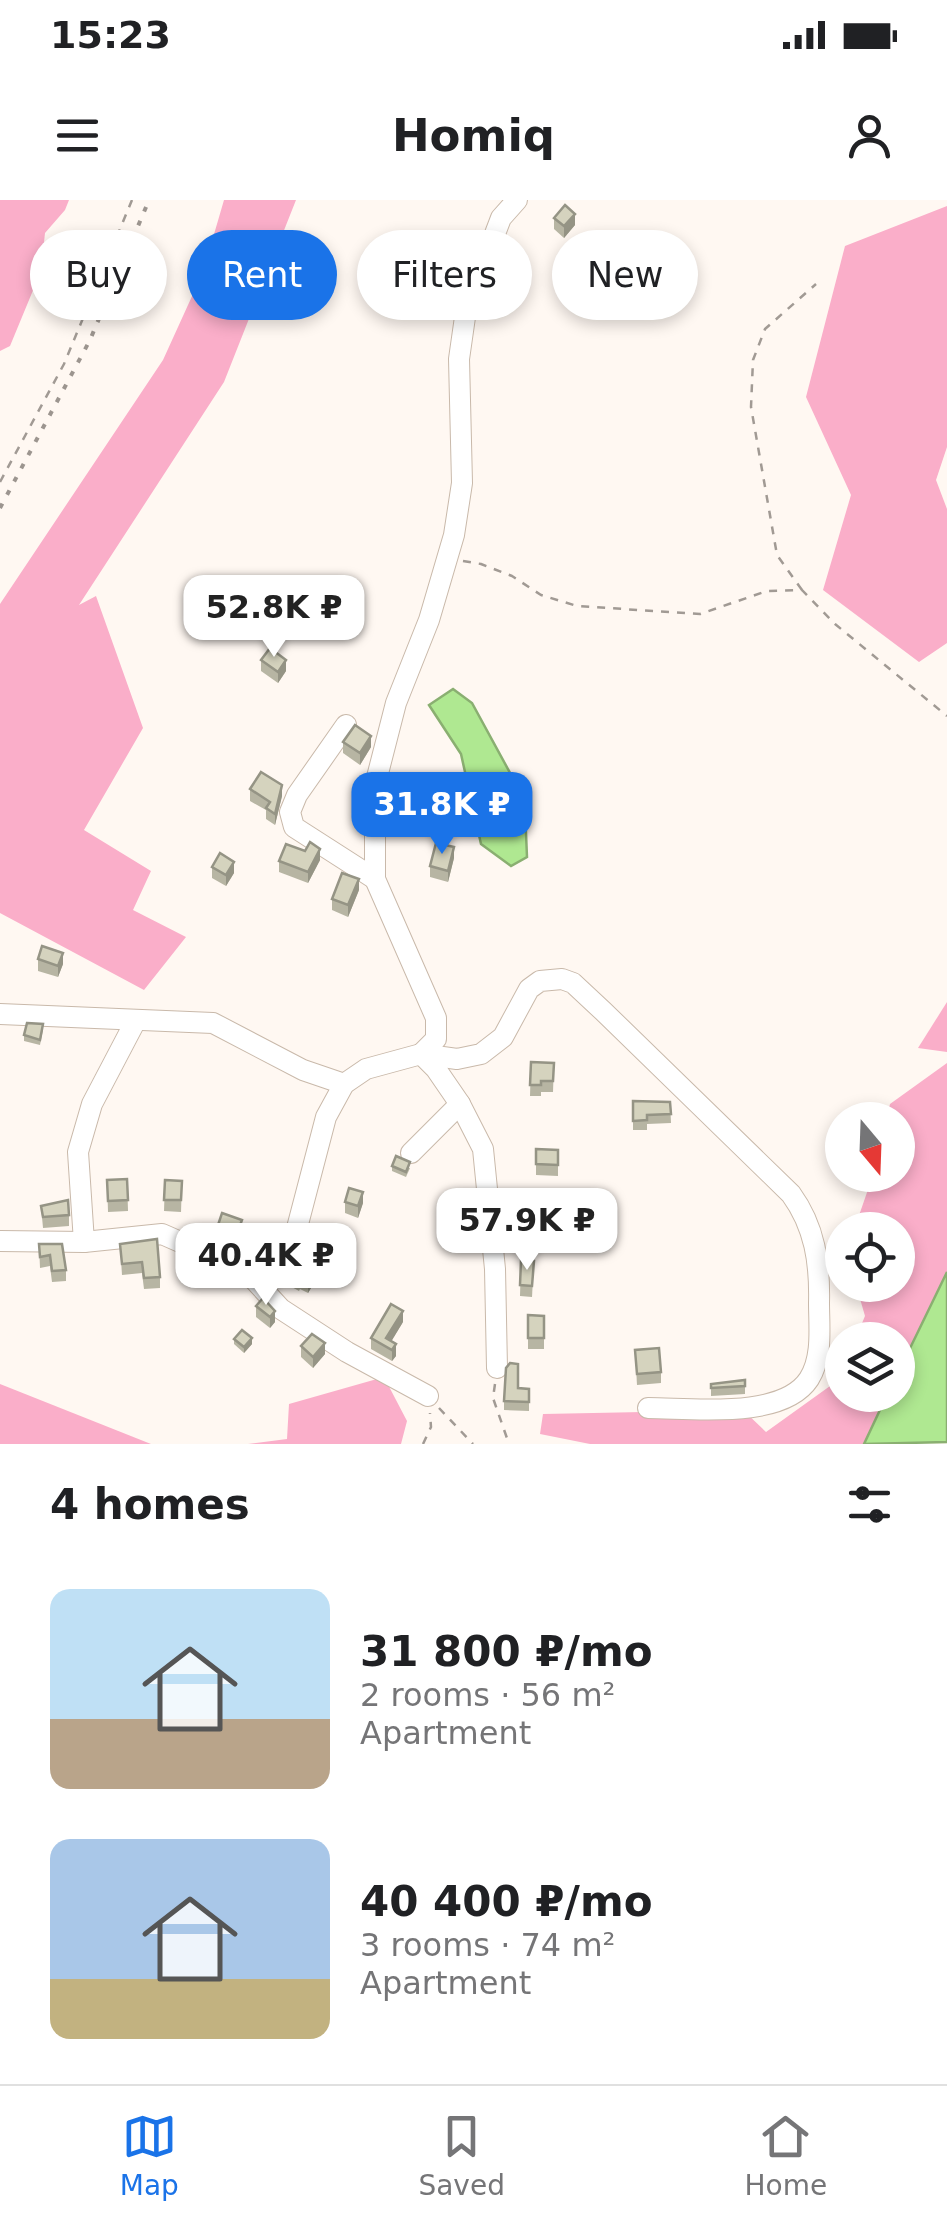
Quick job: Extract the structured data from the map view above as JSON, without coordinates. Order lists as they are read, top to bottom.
{
  "north": "bottom",
  "page": {
    "status": "15:23",
    "header": "Homiq",
    "chip": [
      "Buy",
      "Rent",
      "Filters",
      "New"
    ],
    "price": [
      "52.8K ₽",
      "31.8K ₽",
      "57.9K ₽",
      "40.4K ₽"
    ],
    "heading": "4 homes",
    "list": [
      {
        "name": "31 800 ₽/mo",
        "note": "2 rooms · 56 m² · Apartment"
      },
      {
        "name": "40 400 ₽/mo",
        "note": "3 rooms · 74 m² · Apartment"
      }
    ],
    "tabs": ["Map", "Saved", "Home"]
  }
}
